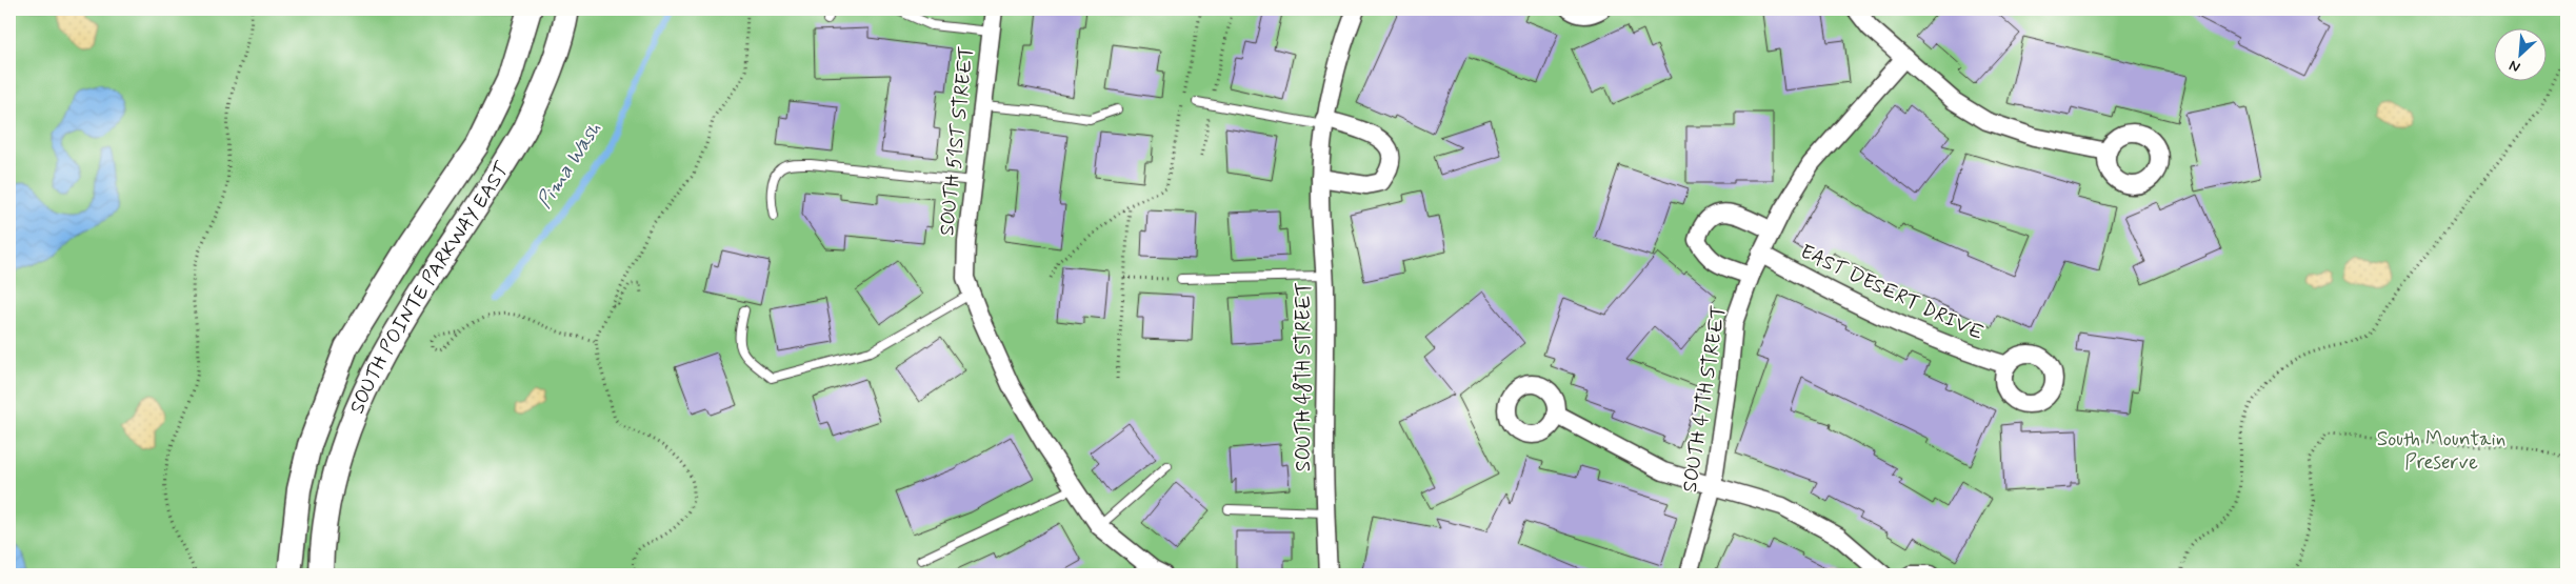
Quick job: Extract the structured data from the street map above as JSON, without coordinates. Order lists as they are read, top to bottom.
{
  "streets": {
    "main road": ["SOUTH POINTE PARKWAY EAST"],
    "street": [
      "SOUTH 51ST STREET",
      "EAST DESERT DRIVE",
      "SOUTH 48TH STREET",
      "SOUTH 47TH STREET"
    ]
  },
  "crossings": [
    ["EAST DESERT DRIVE", "SOUTH 47TH STREET"]
  ],
  "water": ["Pima Wash"],
  "parks": ["South Mountain Preserve"],
  "north": "bottom left"
}
